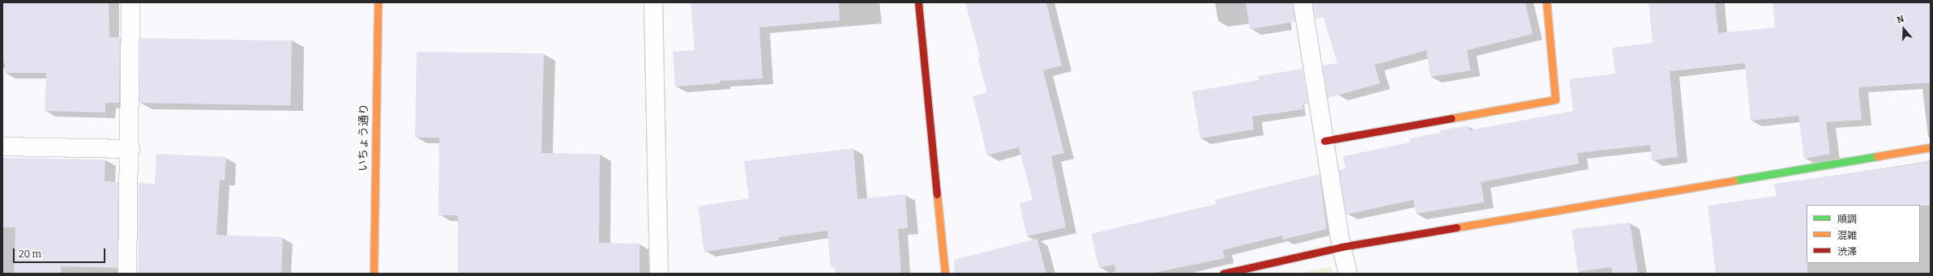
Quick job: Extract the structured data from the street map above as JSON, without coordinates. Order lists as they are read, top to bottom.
{
  "streets": {
    "street": ["いちょう通り"]
  },
  "legend": ["順調", "混雑", "渋滞"],
  "scale_bar": "20 m",
  "north": "top"
}
